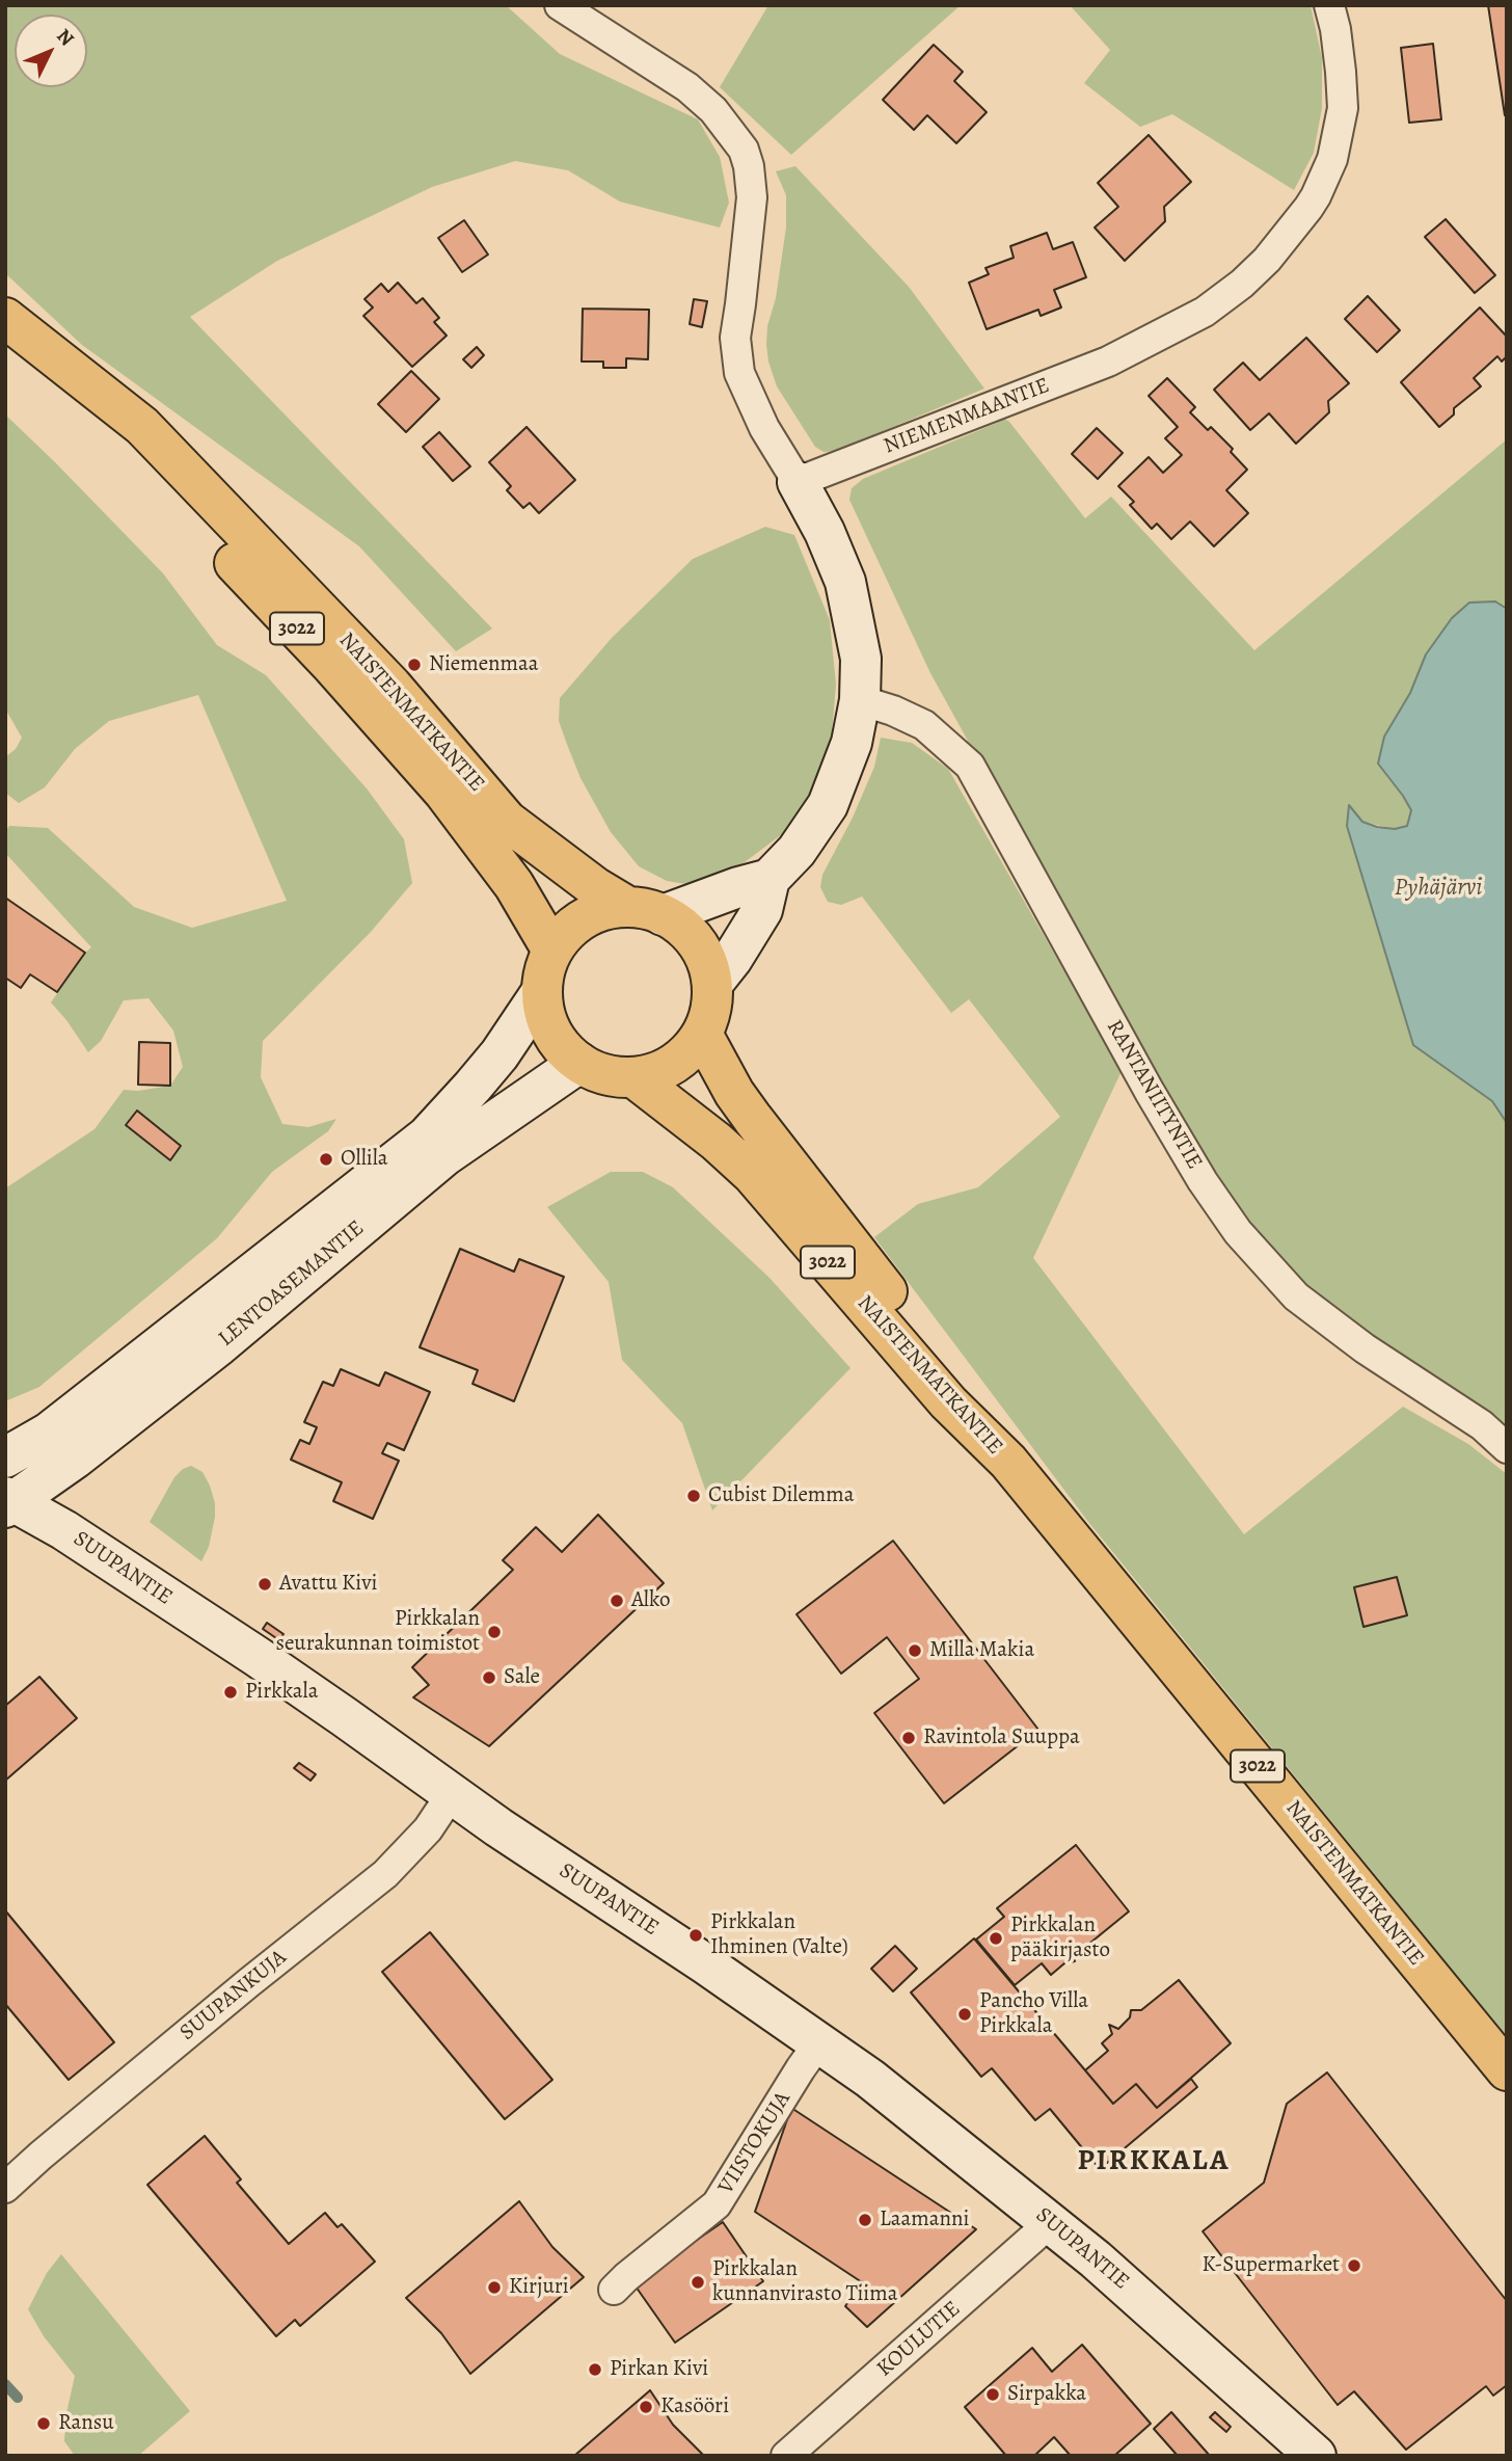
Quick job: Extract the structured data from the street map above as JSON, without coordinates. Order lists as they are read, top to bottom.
{
  "streets": {
    "main road": ["3022", "NAISTENMATKANTIE"],
    "street": [
      "NIEMENMAANTIE",
      "RANTANIITYNTIE",
      "LENTOASEMANTIE",
      "SUUPANTIE",
      "SUUPANKUJA",
      "VIISTOKUJA",
      "KOULUTIE"
    ]
  },
  "crossings": [
    ["3022", "NAISTENMATKANTIE"],
    ["3022", "LENTOASEMANTIE"],
    ["NAISTENMATKANTIE", "LENTOASEMANTIE"],
    ["LENTOASEMANTIE", "SUUPANTIE"],
    ["SUUPANTIE", "SUUPANKUJA"],
    ["SUUPANTIE", "VIISTOKUJA"],
    ["SUUPANTIE", "KOULUTIE"]
  ],
  "districts": ["PIRKKALA"],
  "water": ["Pyhäjärvi"],
  "places": [
    "Niemenmaa",
    "Ollila",
    "Cubist Dilemma",
    "Avattu Kivi",
    "Alko",
    "Pirkkalan seurakunnan toimistot",
    "Milla Makia",
    "Sale",
    "Pirkkala",
    "Ravintola Suuppa",
    "Pirkkalan Ihminen (Valte)",
    "Pirkkalan pääkirjasto",
    "Pancho Villa Pirkkala",
    "Laamanni",
    "K-Supermarket",
    "Pirkkalan kunnanvirasto Tiima",
    "Kirjuri",
    "Pirkan Kivi",
    "Sirpakka",
    "Kasööri",
    "Ransu"
  ],
  "north": "top right"
}
